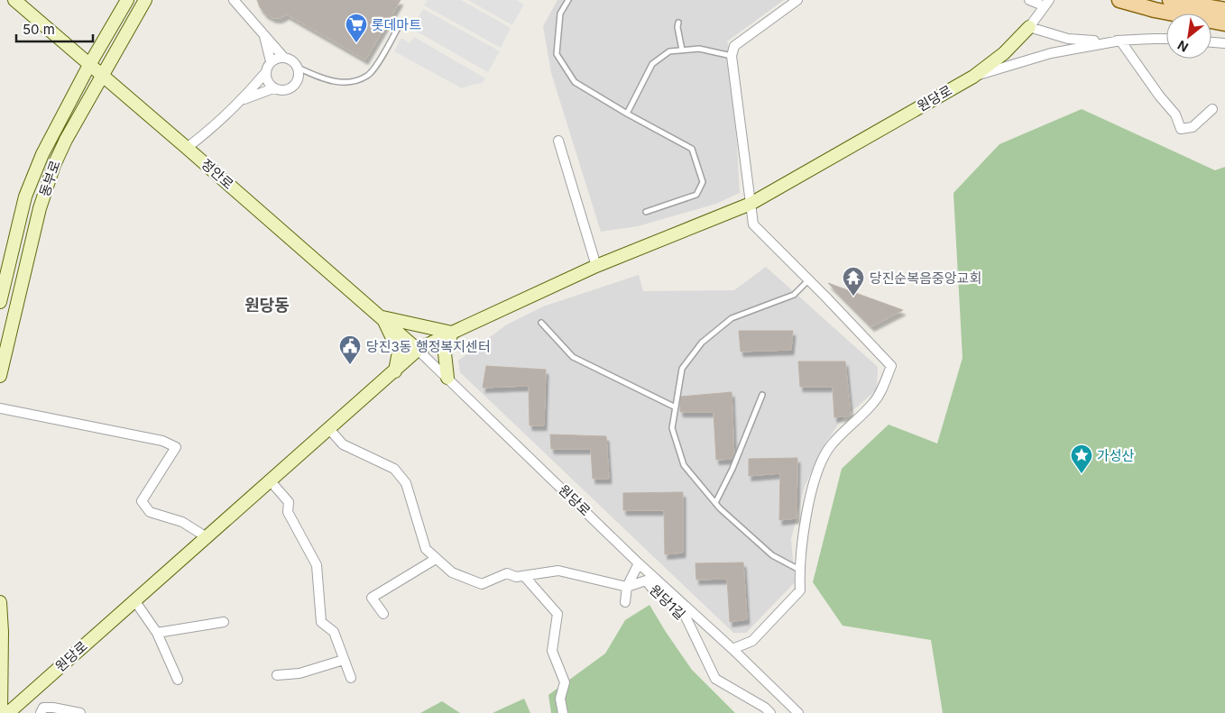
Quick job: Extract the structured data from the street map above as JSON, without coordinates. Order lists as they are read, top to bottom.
{
  "streets": {
    "street": [
      "원당로",
      "정안로",
      "동부로",
      "원당1길"
    ]
  },
  "crossings": [
    ["원당로", "정안로"],
    ["원당로", "원당1길"],
    ["정안로", "동부로"]
  ],
  "districts": ["원당동"],
  "places": {
    "supermarket": ["롯데마트"],
    "temple": ["당진순복음중앙교회"],
    "public building": ["당진3동 행정복지센터"],
    "place": ["가성산"]
  },
  "scale_bar": "50 m",
  "north": "bottom left"
}
